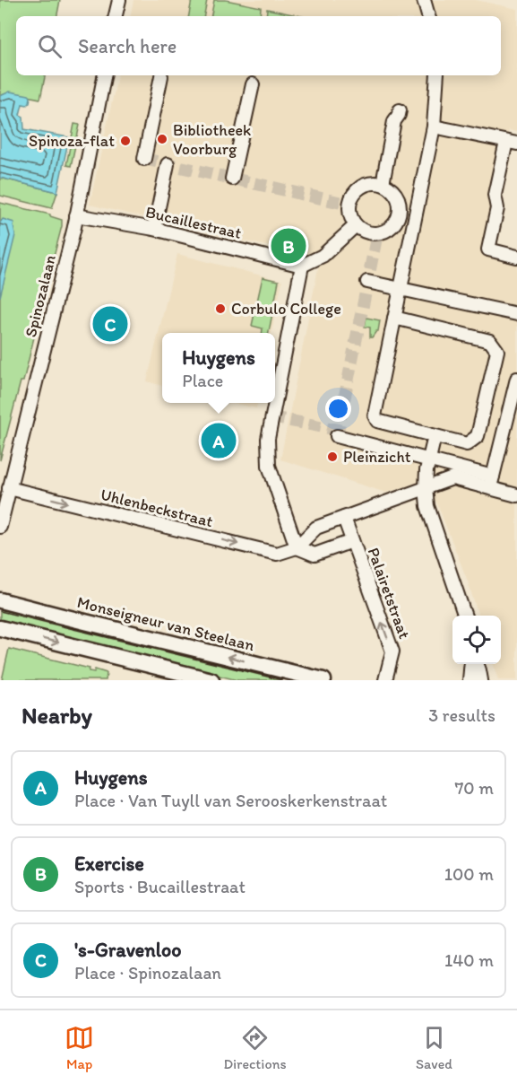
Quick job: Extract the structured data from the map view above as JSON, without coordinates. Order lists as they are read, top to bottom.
{
  "streets": {
    "main road": ["Monseigneur van Steelaan"],
    "street": [
      "Bucaillestraat",
      "Spinozalaan",
      "Uhlenbeckstraat",
      "Palairetstraat"
    ]
  },
  "crossings": [
    ["Bucaillestraat", "Spinozalaan"],
    ["Spinozalaan", "Uhlenbeckstraat"],
    ["Uhlenbeckstraat", "Palairetstraat"]
  ],
  "one_way": ["Uhlenbeckstraat"],
  "places": [
    "Bibliotheek Voorburg",
    "Spinoza-flat",
    "Corbulo College",
    "Pleinzicht"
  ],
  "page": {
    "search": "Search here",
    "pins": ["B", "C", "A"],
    "popup": ["Huygens", "Place"],
    "heading": ["Nearby", "3 results"],
    "list": [
      {
        "mark": "A",
        "name": "Huygens",
        "note": "Place · Van Tuyll van Serooskerkenstraat",
        "value": "70 m"
      },
      {
        "mark": "B",
        "name": "Exercise",
        "note": "Sports · Bucaillestraat",
        "value": "100 m"
      },
      {
        "mark": "C",
        "name": "'s-Gravenloo",
        "note": "Place · Spinozalaan",
        "value": "140 m"
      }
    ],
    "nav": ["Map", "Directions", "Saved"]
  }
}
